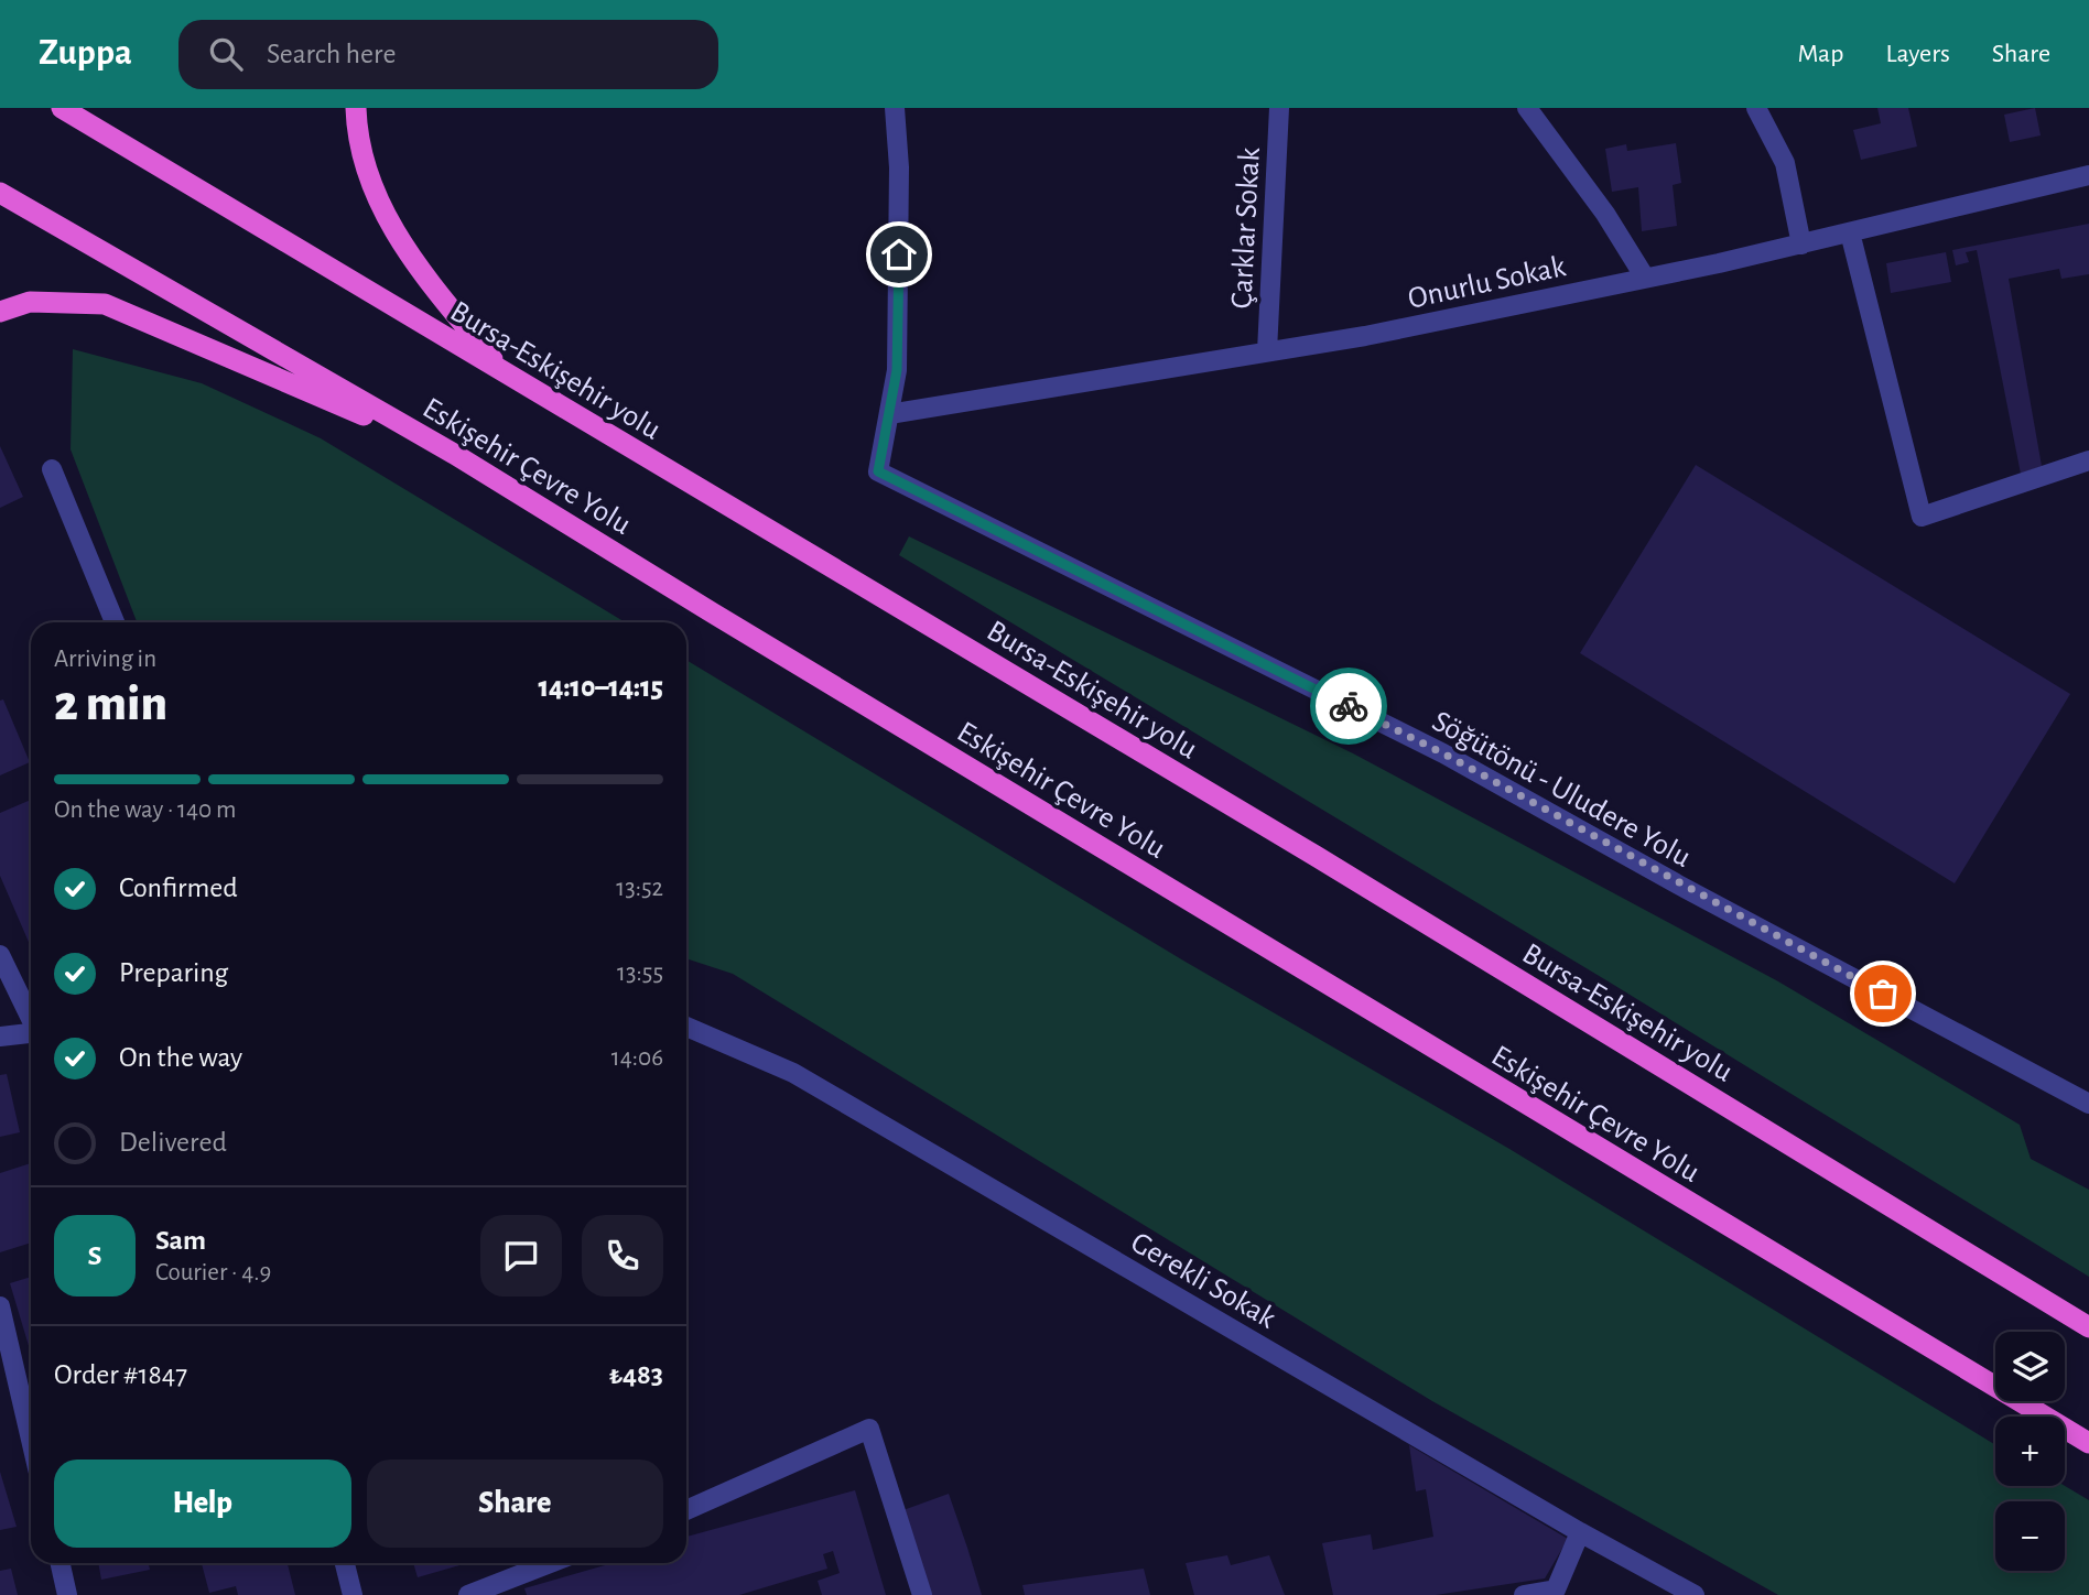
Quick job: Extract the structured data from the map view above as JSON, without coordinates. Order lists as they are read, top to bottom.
{
  "streets": {
    "highway": ["Bursa-Eskişehir yolu", "Eskişehir Çevre Yolu"],
    "street": [
      "Çarklar Sokak",
      "Onurlu Sokak",
      "Söğütönü - Uludere Yolu",
      "Gerekli Sokak"
    ]
  },
  "crossings": [
    ["Çarklar Sokak", "Onurlu Sokak"],
    ["Onurlu Sokak", "Söğütönü - Uludere Yolu"]
  ],
  "page": {
    "header": "Zuppa",
    "search": "Search here",
    "nav": ["Map", "Layers", "Share"],
    "heading": ["2 min", "Arriving in", "14:10–14:15"],
    "panel": [
      "Sam",
      "Courier · 4.9",
      "Order #1847",
      "₺483"
    ],
    "bar": "On the way · 140 m",
    "list": [
      ["Confirmed", "13:52"],
      ["Preparing", "13:55"],
      ["On the way", "14:06"],
      "Delivered"
    ],
    "round": "S",
    "map_buttons": ["+", "−"],
    "buttons": ["Help", "Share"]
  }
}
